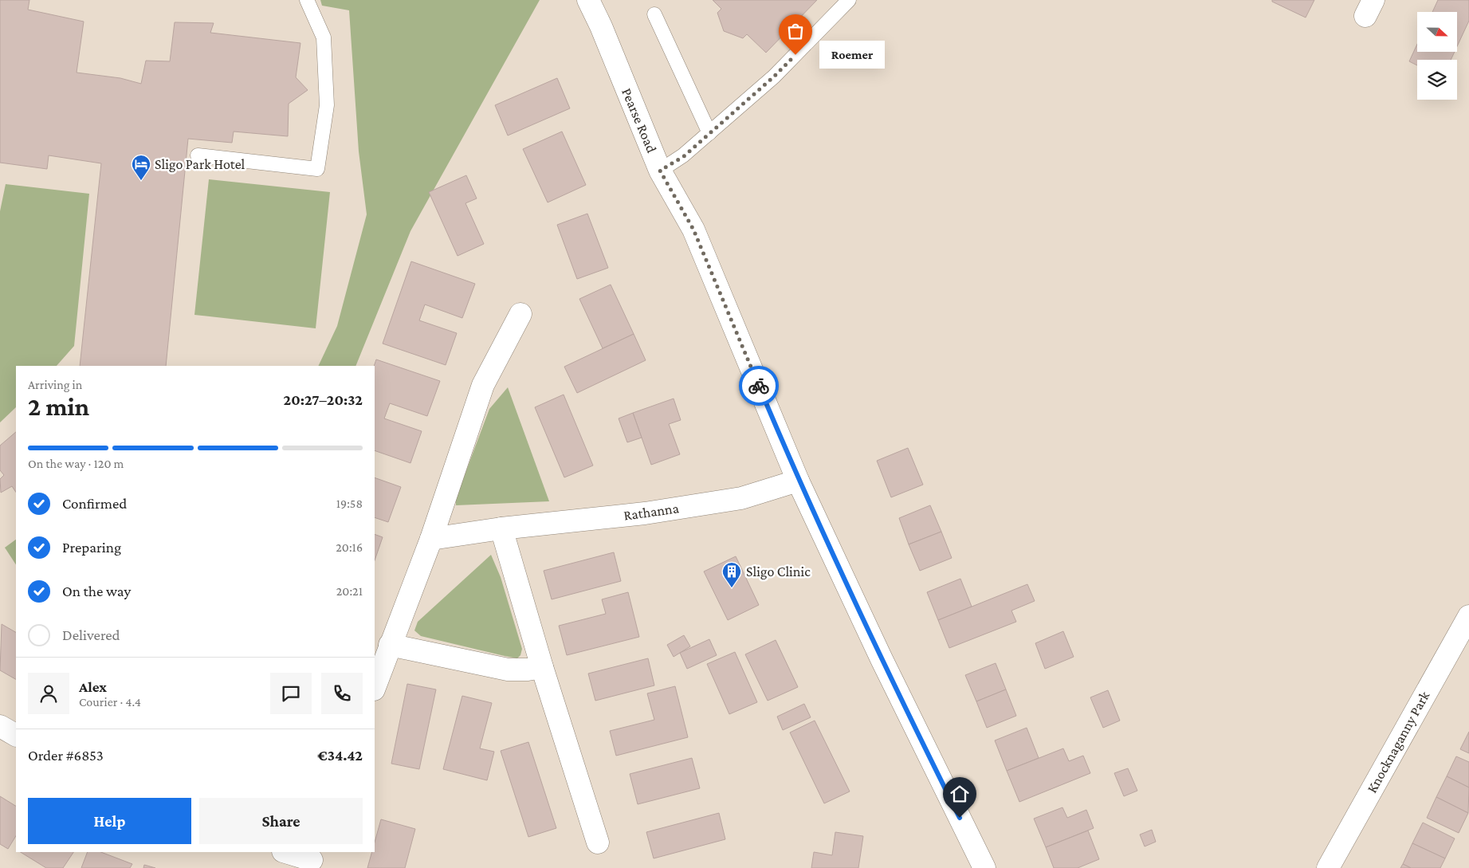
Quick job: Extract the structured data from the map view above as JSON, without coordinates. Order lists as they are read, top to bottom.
{
  "streets": {
    "street": ["Pearse Road", "Rathanna", "Knocknaganny Park"]
  },
  "crossings": [
    ["Pearse Road", "Rathanna"]
  ],
  "places": {
    "other": ["Roemer"],
    "hotel": ["Sligo Park Hotel"],
    "building": ["Sligo Clinic"]
  },
  "north": "right",
  "page": {
    "bubble": "Roemer",
    "heading": ["2 min", "Arriving in", "20:27–20:32"],
    "panel": [
      "Alex",
      "Courier · 4.4",
      "Order #6853",
      "€34.42"
    ],
    "bar": "On the way · 120 m",
    "list": [
      ["Confirmed", "19:58"],
      ["Preparing", "20:16"],
      ["On the way", "20:21"],
      "Delivered"
    ],
    "buttons": ["Help", "Share"]
  }
}
